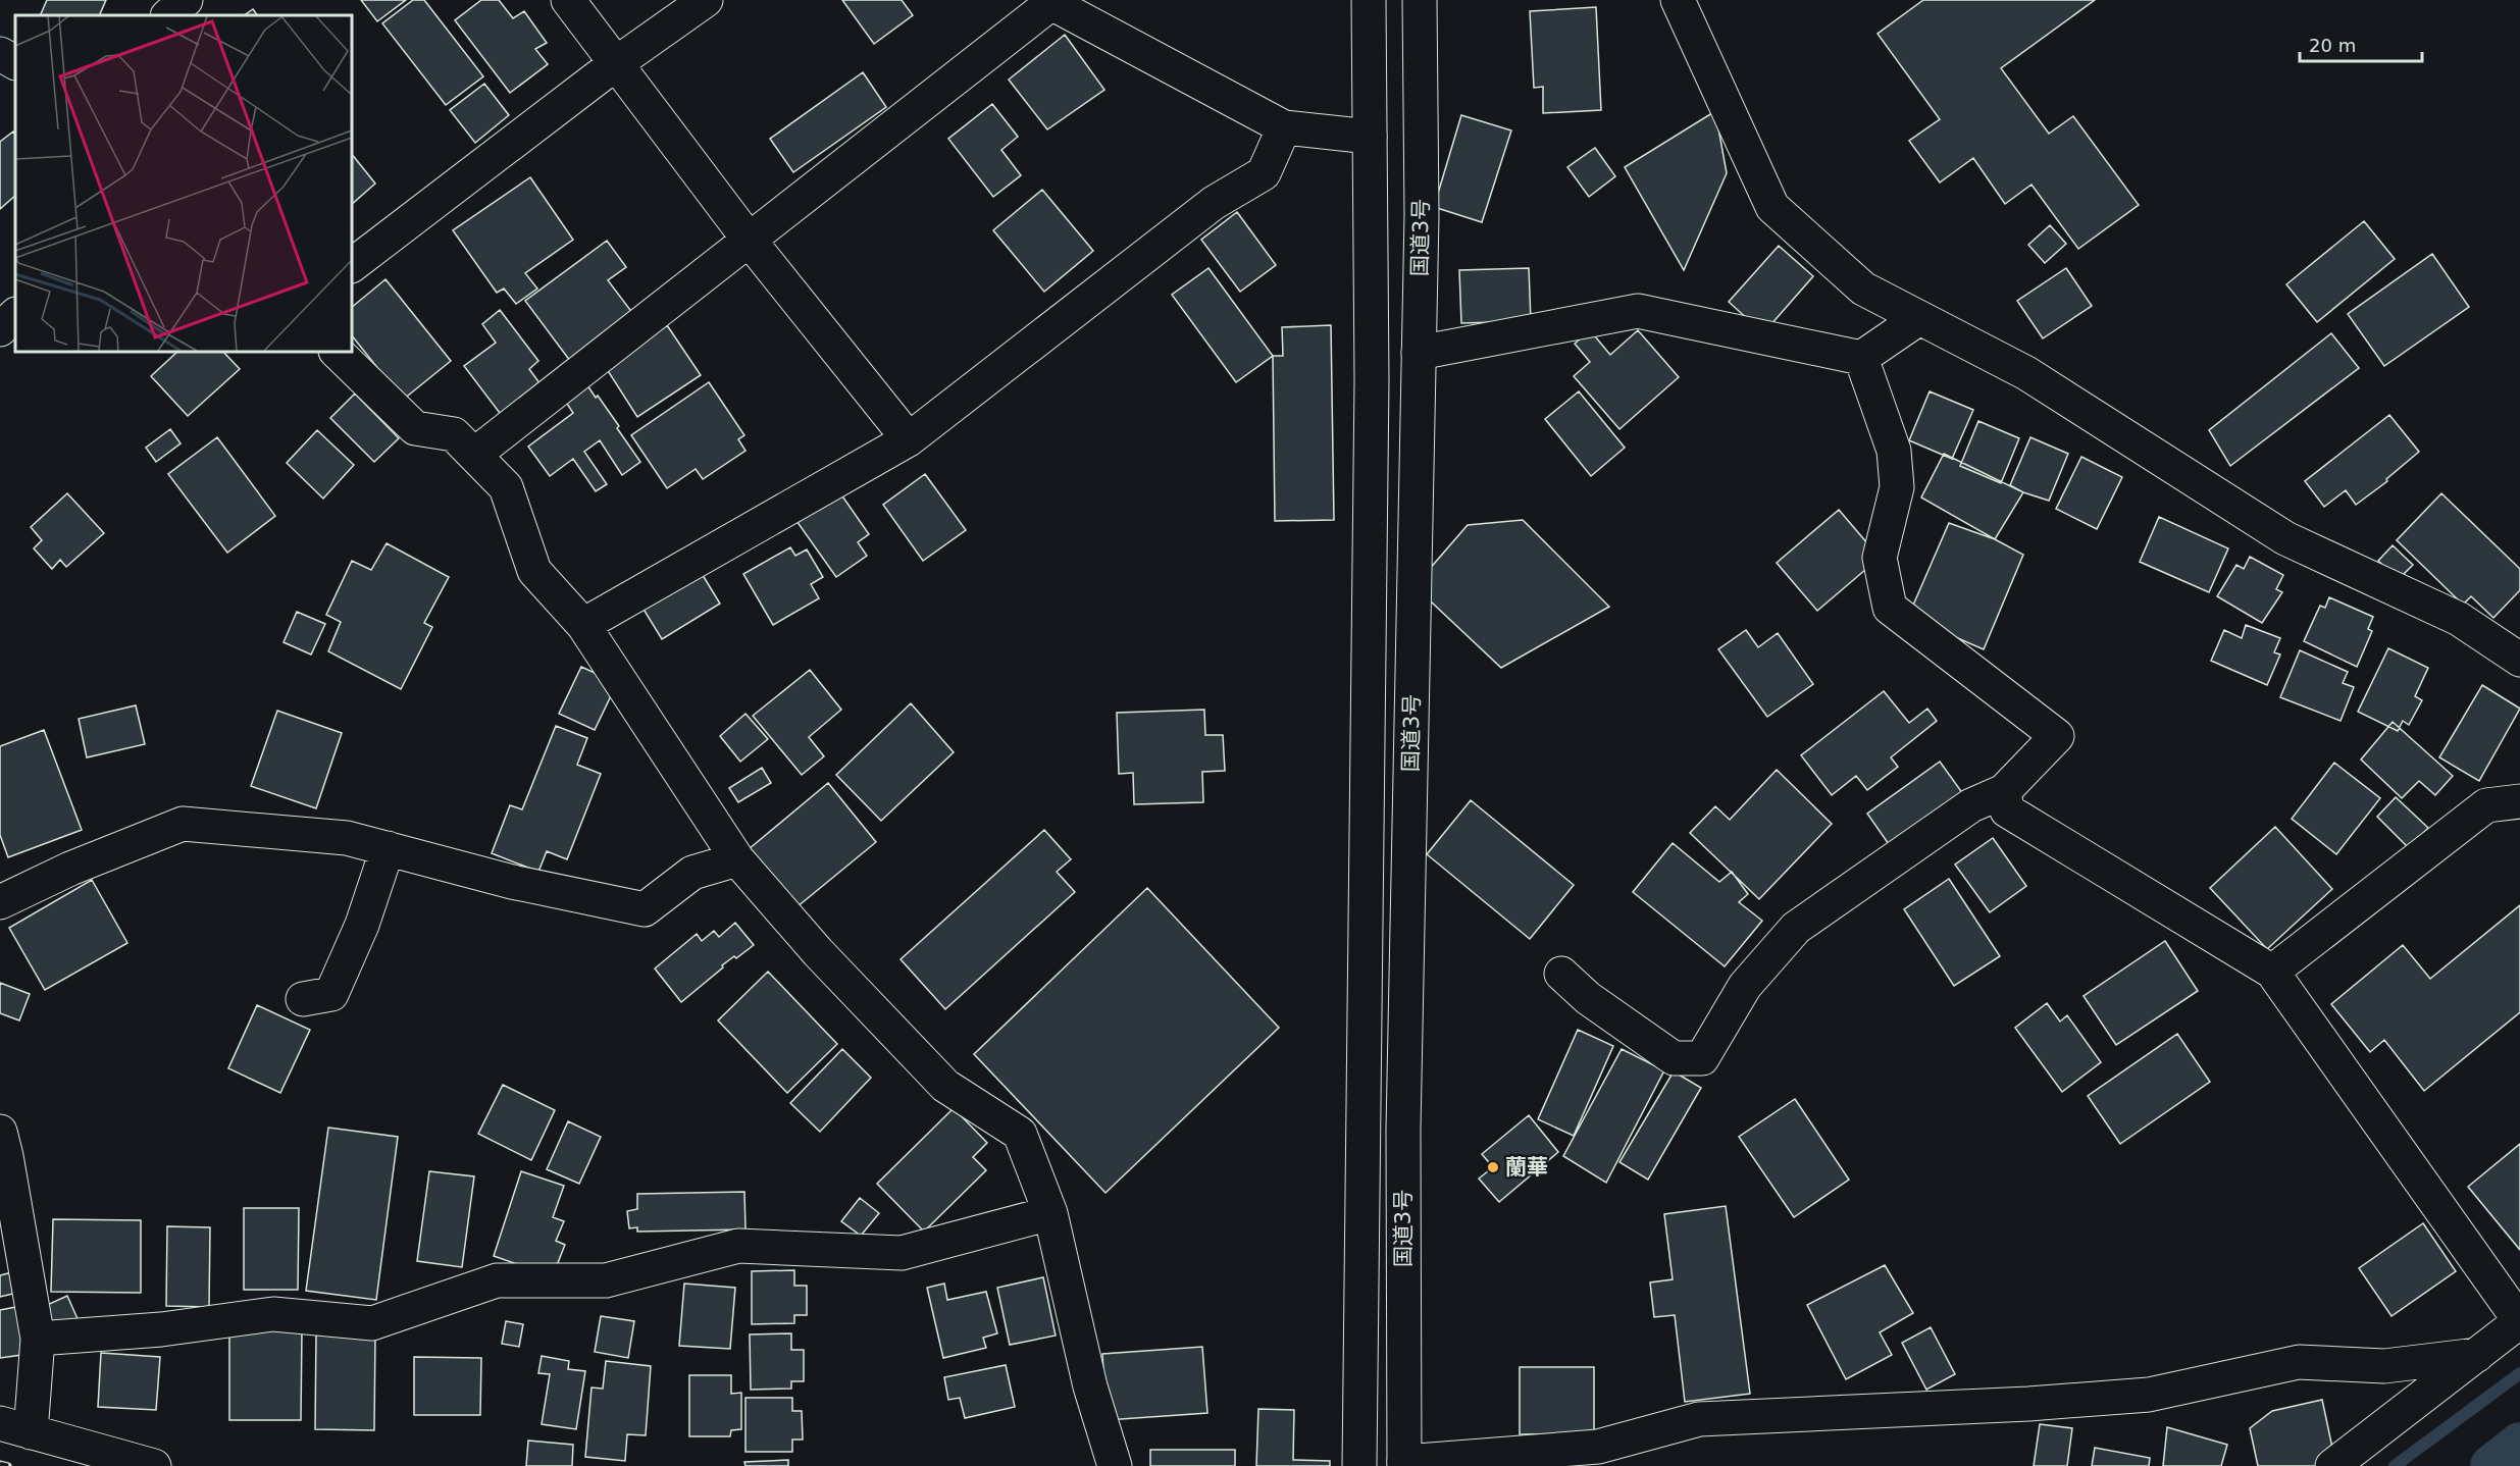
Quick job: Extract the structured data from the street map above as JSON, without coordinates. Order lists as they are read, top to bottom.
{
  "streets": {
    "main road": ["国道3号"]
  },
  "places": ["蘭華"],
  "scale_bar": "20 m"
}
